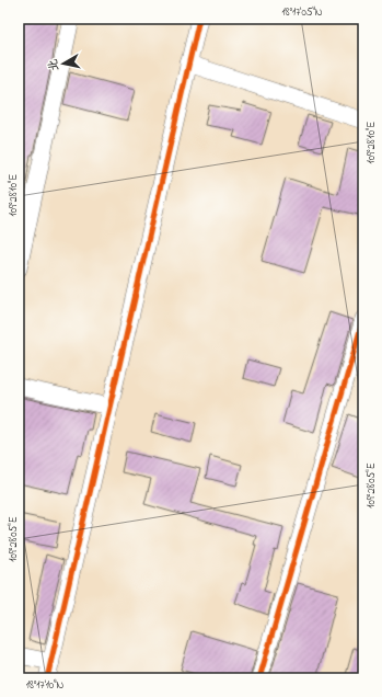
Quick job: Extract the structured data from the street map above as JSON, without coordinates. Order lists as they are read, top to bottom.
{
  "north": "left",
  "coordinates": [
    "18°17'05\"N",
    "109°28'10\"E",
    "109°28'05\"E",
    "18°17'10\"N"
  ]
}
